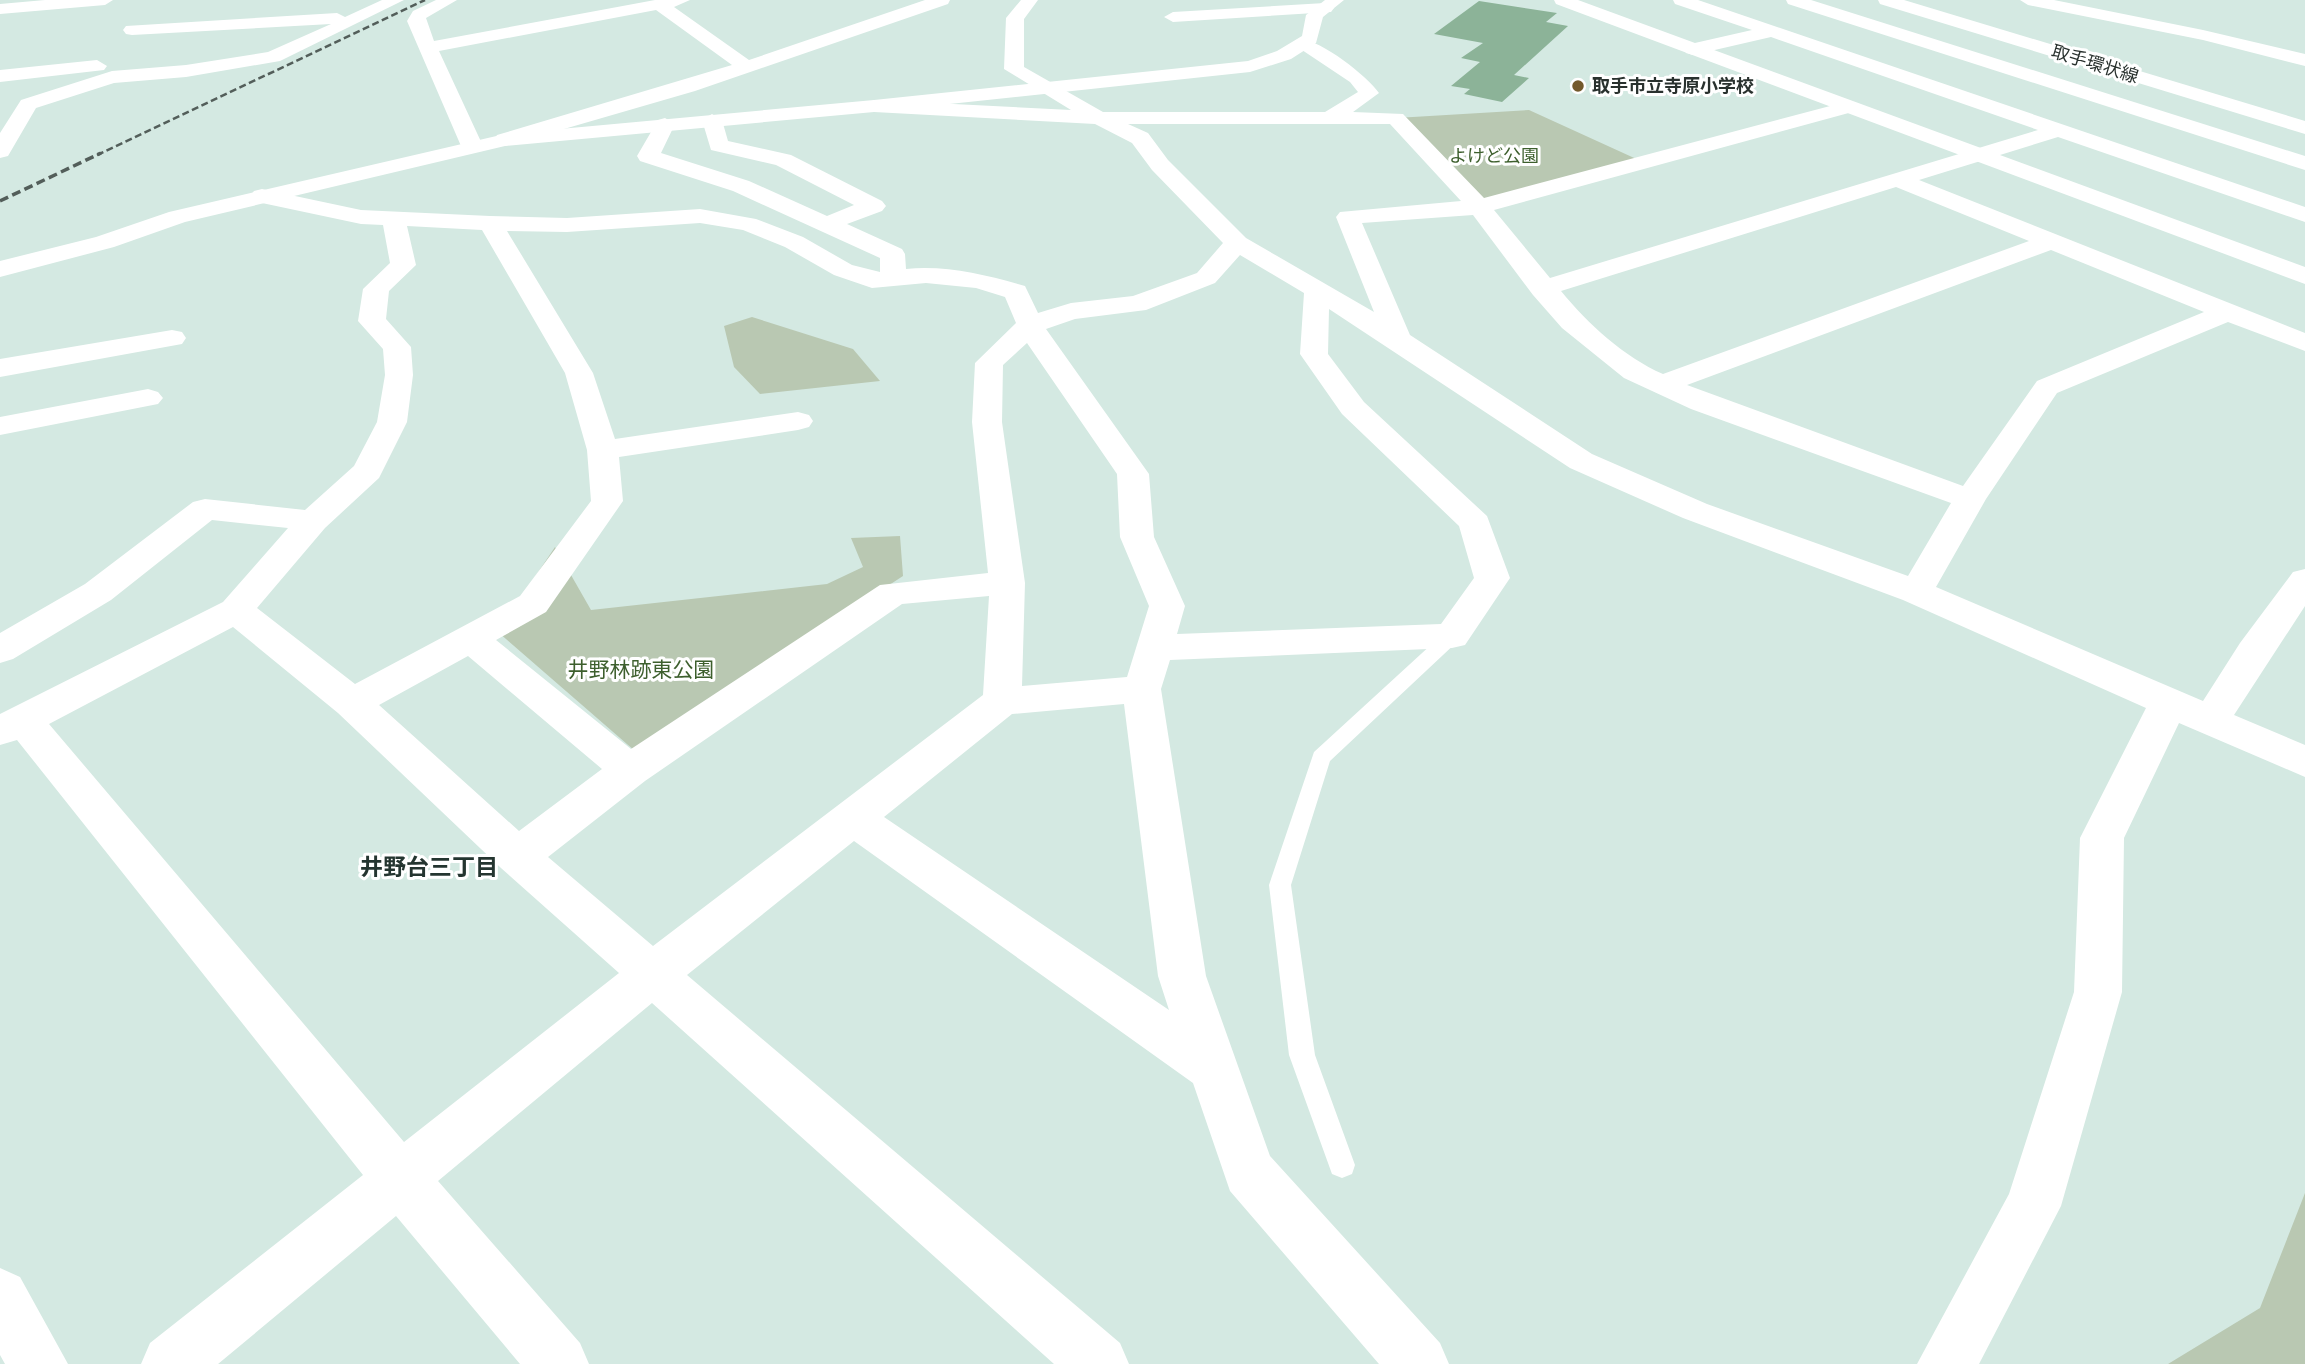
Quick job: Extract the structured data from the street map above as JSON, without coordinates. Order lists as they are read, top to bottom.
{
  "streets": {
    "street": ["取手環状線"]
  },
  "districts": ["井野台三丁目"],
  "parks": ["よけど公園", "井野林跡東公園"],
  "places": ["取手市立寺原小学校"]
}
